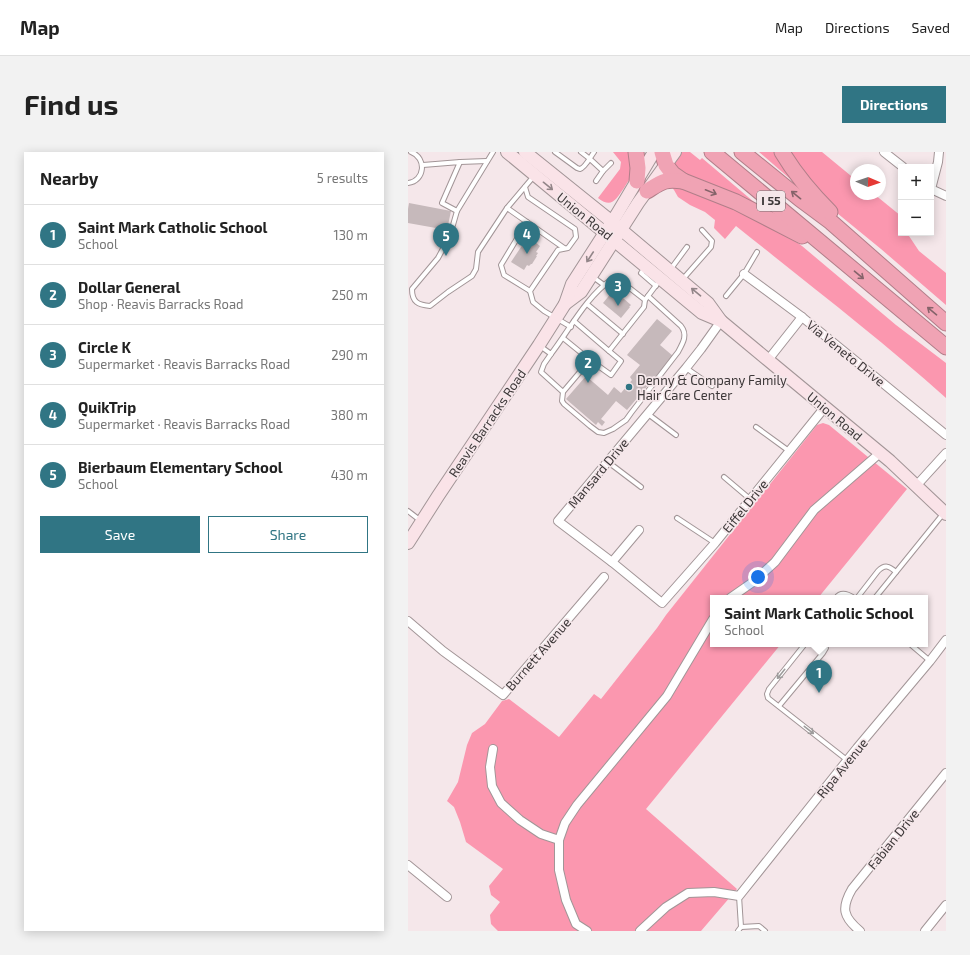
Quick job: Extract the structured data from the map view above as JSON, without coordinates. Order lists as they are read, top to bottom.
{
  "streets": {
    "highway": ["I 55"],
    "main road": ["Union Road", "Reavis Barracks Road"],
    "street": [
      "Via Veneto Drive",
      "Mansard Drive",
      "Eiffel Drive",
      "Burnett Avenue",
      "Ripa Avenue",
      "Fabian Drive"
    ]
  },
  "crossings": [
    ["Union Road", "Reavis Barracks Road"],
    ["Union Road", "Mansard Drive"],
    ["Union Road", "Eiffel Drive"],
    ["Mansard Drive", "Eiffel Drive"]
  ],
  "places": ["Denny & Company Family Hair Care Center"],
  "north": "right",
  "page": {
    "header": "Map",
    "nav": ["Map", "Directions", "Saved"],
    "buttons": [
      "Directions",
      ["Save", "Share"]
    ],
    "title": "Find us",
    "heading": ["Nearby", "5 results"],
    "map_buttons": ["+", "−"],
    "list": [
      {
        "mark": "1",
        "name": "Saint Mark Catholic School",
        "note": "School",
        "value": "130 m"
      },
      {
        "mark": "2",
        "name": "Dollar General",
        "note": "Shop · Reavis Barracks Road",
        "value": "250 m"
      },
      {
        "mark": "3",
        "name": "Circle K",
        "note": "Supermarket · Reavis Barracks Road",
        "value": "290 m"
      },
      {
        "mark": "4",
        "name": "QuikTrip",
        "note": "Supermarket · Reavis Barracks Road",
        "value": "380 m"
      },
      {
        "mark": "5",
        "name": "Bierbaum Elementary School",
        "note": "School",
        "value": "430 m"
      }
    ],
    "pins": [
      "4",
      "5",
      "3",
      "2",
      "1"
    ],
    "popup": ["Saint Mark Catholic School", "School"]
  }
}
